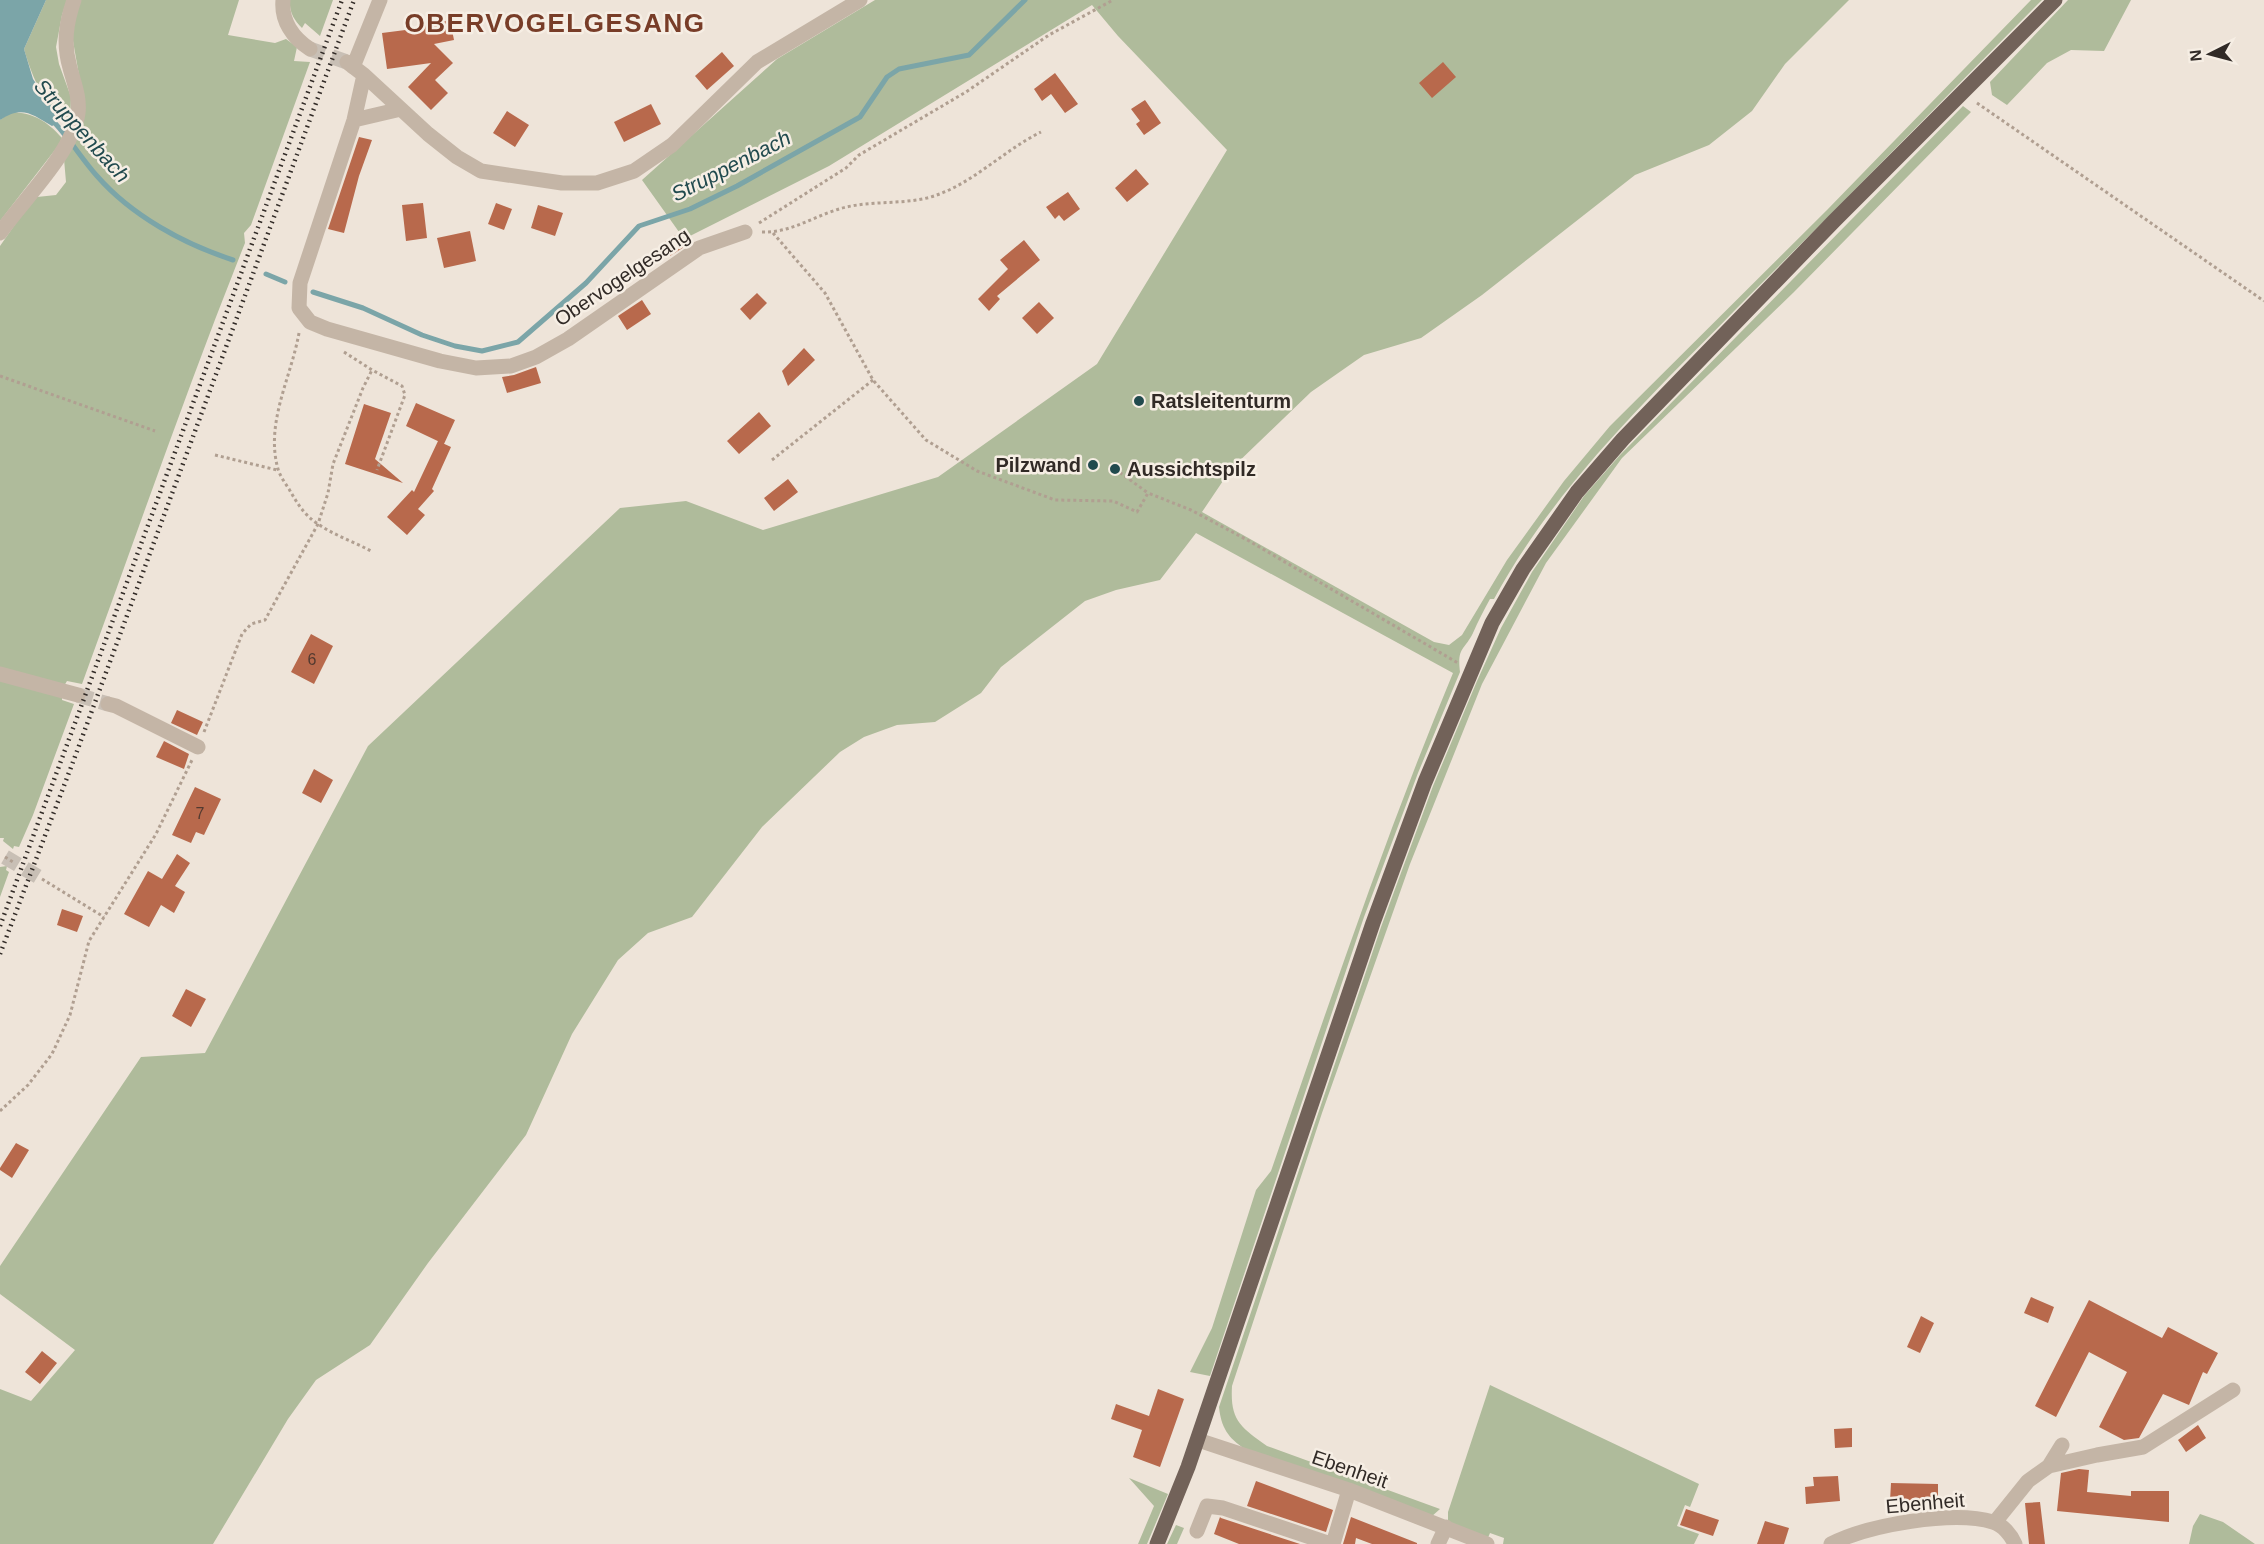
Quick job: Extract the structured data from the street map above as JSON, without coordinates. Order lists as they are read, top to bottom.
{
  "streets": {
    "street": ["Obervogelgesang", "Ebenheit"]
  },
  "districts": ["OBERVOGELGESANG"],
  "water": ["Struppenbach"],
  "places": ["Ratsleitenturm", "Pilzwand", "Aussichtspilz"],
  "house_numbers": ["6", "7"],
  "north": "left"
}
